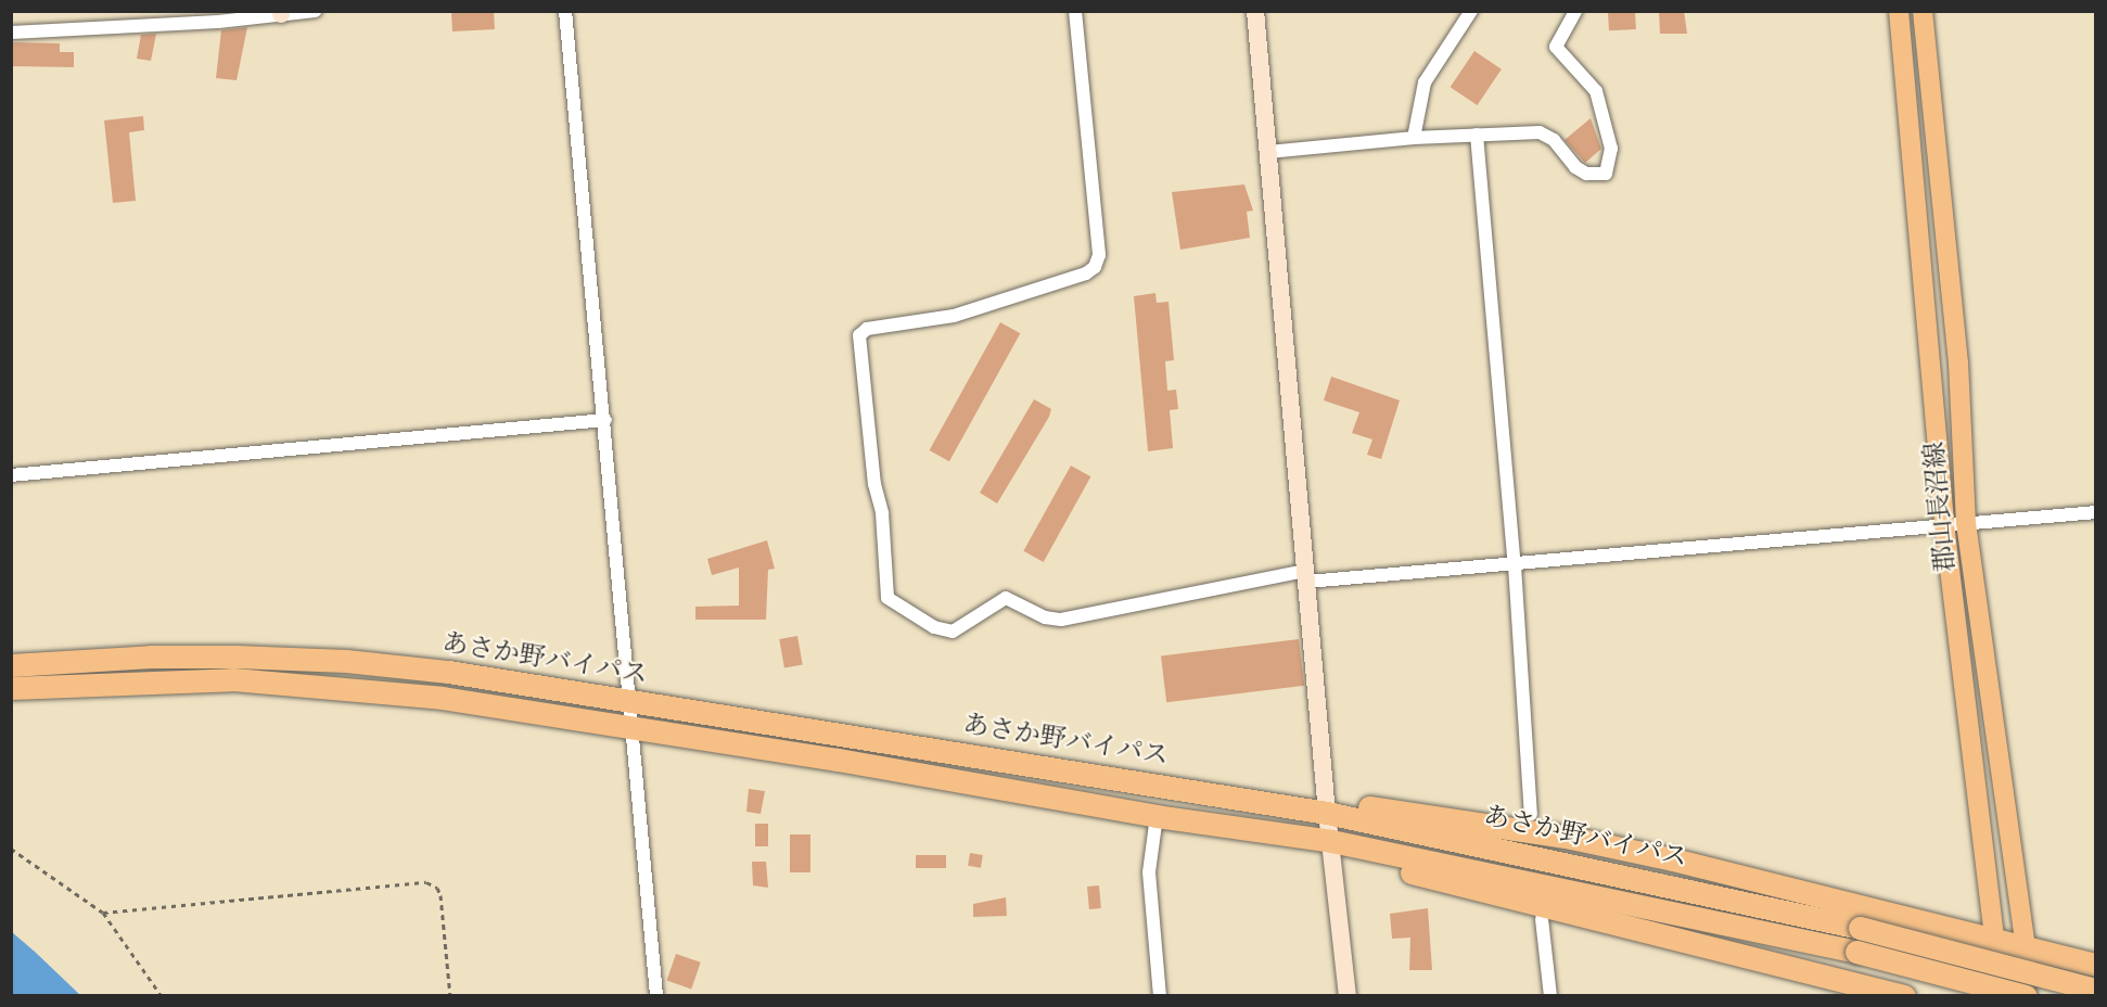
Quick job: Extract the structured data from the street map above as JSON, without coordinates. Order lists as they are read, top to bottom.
{
  "streets": {
    "highway": ["あさか野バイパス"],
    "main road": ["郡山長沼線"]
  },
  "crossings": [
    ["郡山長沼線", "あさか野バイパス"]
  ]
}
